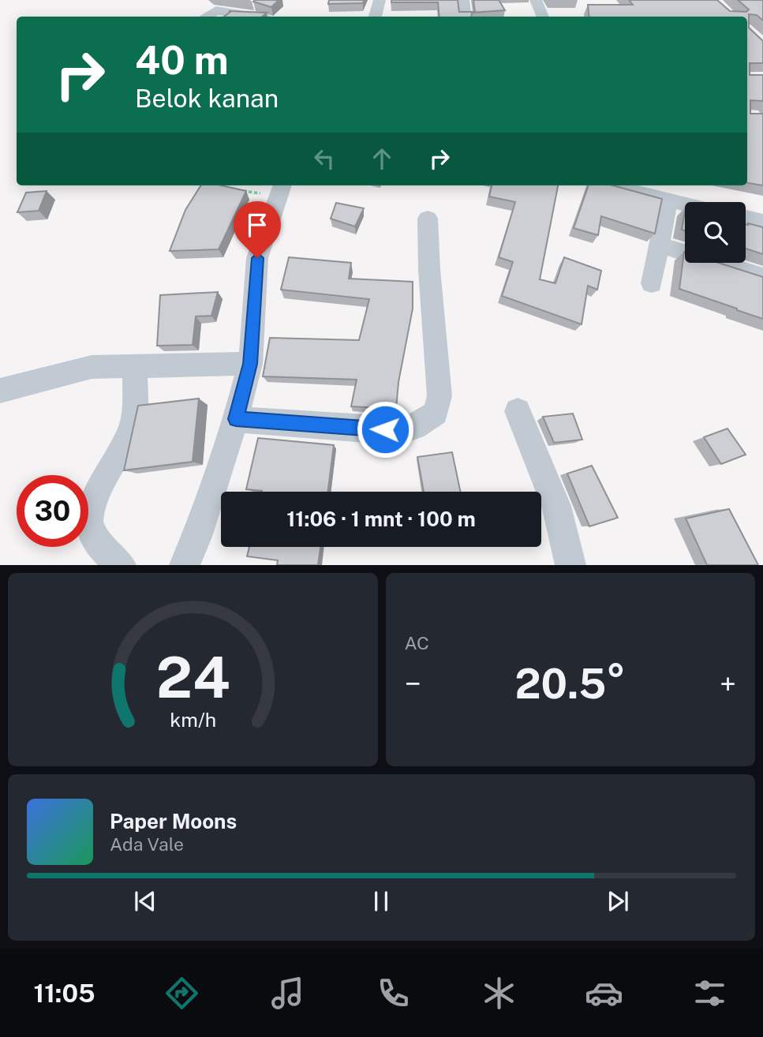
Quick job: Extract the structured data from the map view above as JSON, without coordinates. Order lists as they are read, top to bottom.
{
  "page": {
    "turn": ["40 m", "Belok kanan"],
    "limit": "30",
    "trip": "11:06 · 1 mnt · 100 m",
    "tile": "AC",
    "heat": ["−", "20.5°", "+"],
    "song": ["Paper Moons", "Ada Vale"],
    "tabs": "11:05",
    "gauge": ["24", "km/h"]
  }
}
